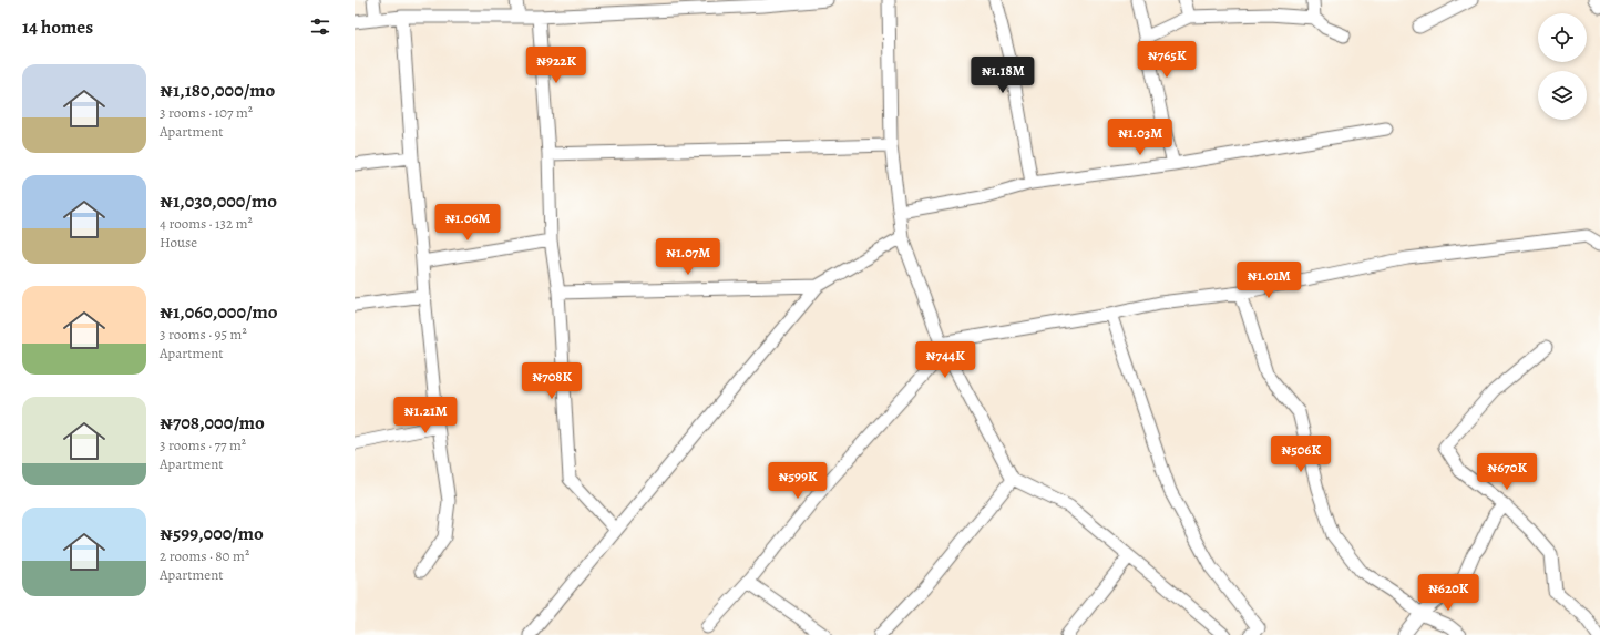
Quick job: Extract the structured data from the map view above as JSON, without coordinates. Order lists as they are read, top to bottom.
{
  "page": {
    "heading": "14 homes",
    "price": [
      "₦765K",
      "₦922K",
      "₦1.18M",
      "₦1.03M",
      "₦1.06M",
      "₦1.07M",
      "₦1.01M",
      "₦744K",
      "₦708K",
      "₦1.21M",
      "₦506K",
      "₦670K",
      "₦599K",
      "₦620K"
    ],
    "list": [
      {
        "name": "₦1,180,000/mo",
        "note": "3 rooms · 107 m² · Apartment"
      },
      {
        "name": "₦1,030,000/mo",
        "note": "4 rooms · 132 m² · House"
      },
      {
        "name": "₦1,060,000/mo",
        "note": "3 rooms · 95 m² · Apartment"
      },
      {
        "name": "₦708,000/mo",
        "note": "3 rooms · 77 m² · Apartment"
      },
      {
        "name": "₦599,000/mo",
        "note": "2 rooms · 80 m² · Apartment"
      }
    ]
  }
}
